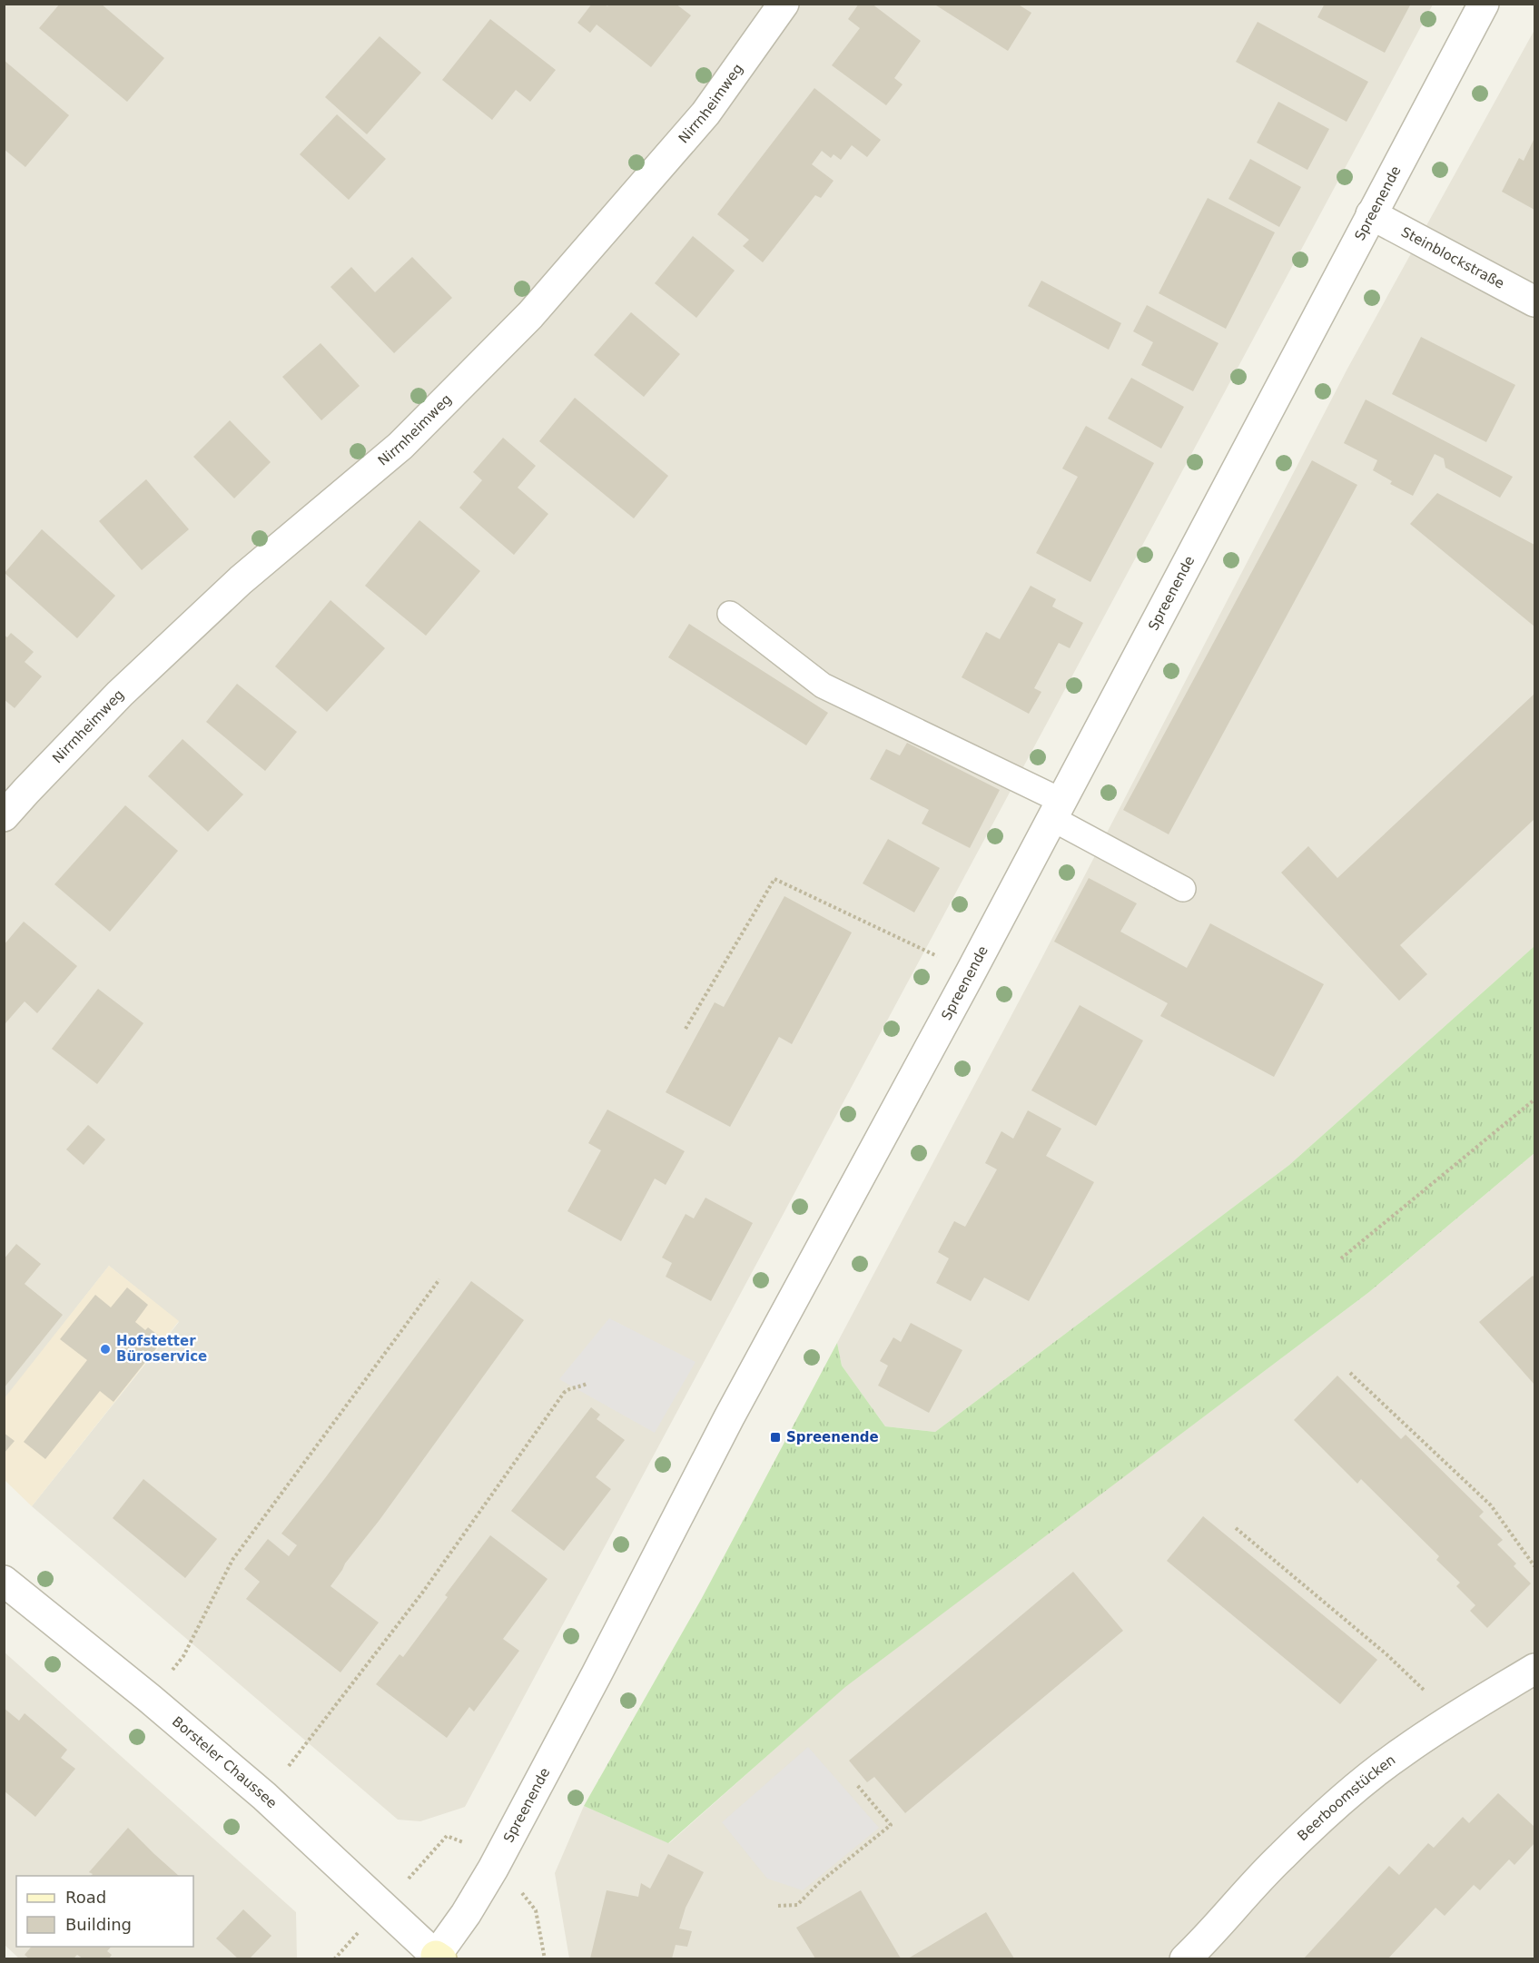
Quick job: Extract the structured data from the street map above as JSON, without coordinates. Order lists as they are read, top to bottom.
{
  "streets": {
    "street": [
      "Nirrnheimweg",
      "Spreenende",
      "Steinblockstraße",
      "Borsteler Chaussee",
      "Beerboomstücken"
    ]
  },
  "crossings": [
    ["Spreenende", "Steinblockstraße"],
    ["Spreenende", "Borsteler Chaussee"]
  ],
  "places": {
    "other": ["Hofstetter Büroservice"],
    "transit": ["Spreenende"]
  },
  "legend": ["Road", "Building"]
}
